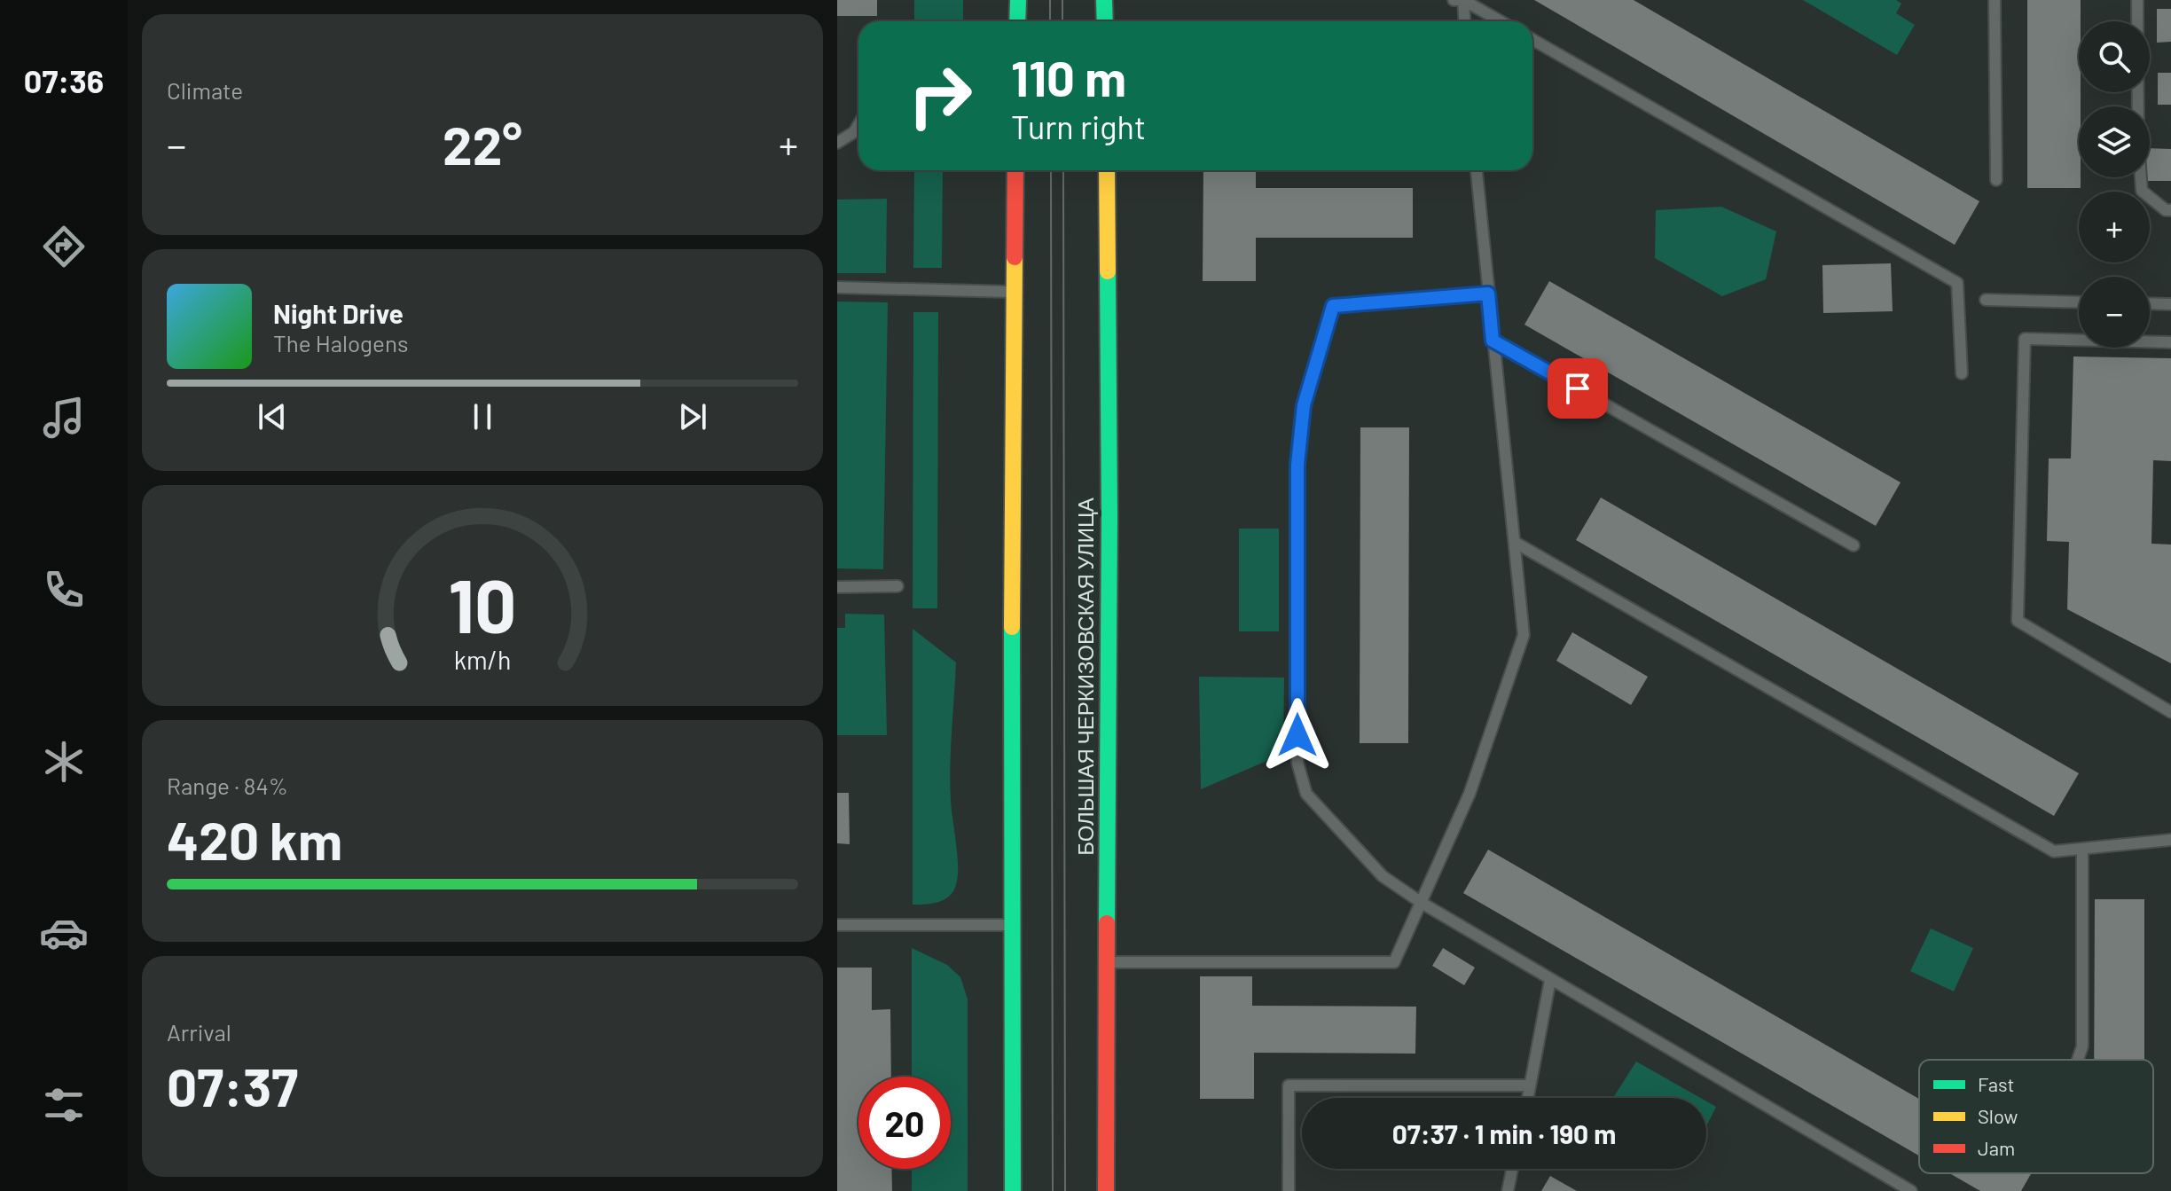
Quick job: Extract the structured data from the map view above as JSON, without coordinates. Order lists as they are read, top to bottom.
{
  "streets": {
    "main road": ["БОЛЬШАЯ ЧЕРКИЗОВСКАЯ УЛИЦА"]
  },
  "legend": ["Fast", "Slow", "Jam"],
  "page": {
    "tabs": "07:36",
    "tile": [
      "Climate",
      ["Range · 84%", "420 km"],
      ["Arrival", "07:37"]
    ],
    "map_buttons": ["+", "−"],
    "turn": ["110 m", "Turn right"],
    "heat": ["−", "22°", "+"],
    "song": ["Night Drive", "The Halogens"],
    "limit": "20",
    "trip": "07:37 · 1 min · 190 m",
    "gauge": ["10", "km/h"]
  }
}
